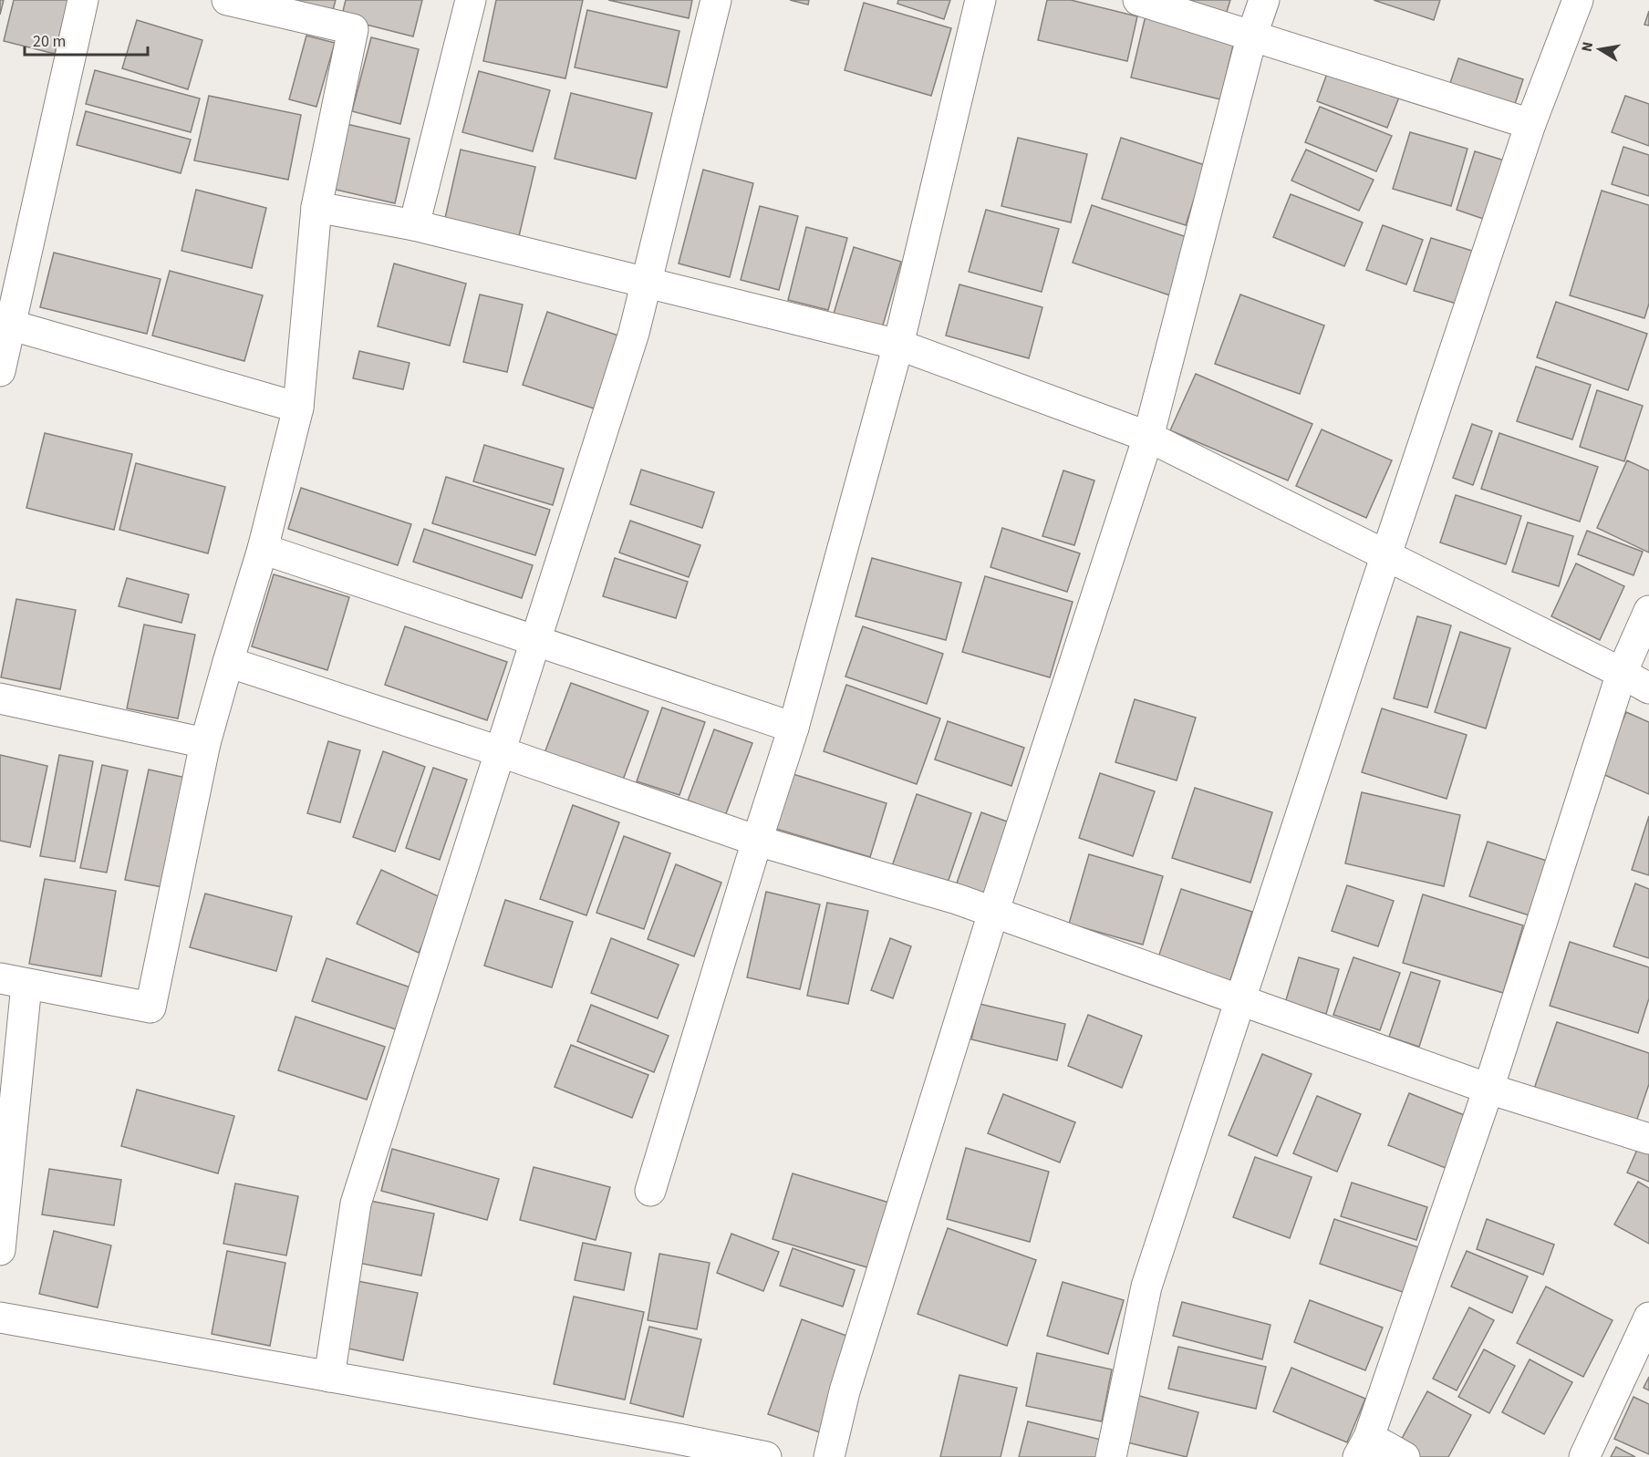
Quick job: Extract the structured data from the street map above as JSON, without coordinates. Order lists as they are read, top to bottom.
{
  "scale_bar": "20 m",
  "north": "left"
}
